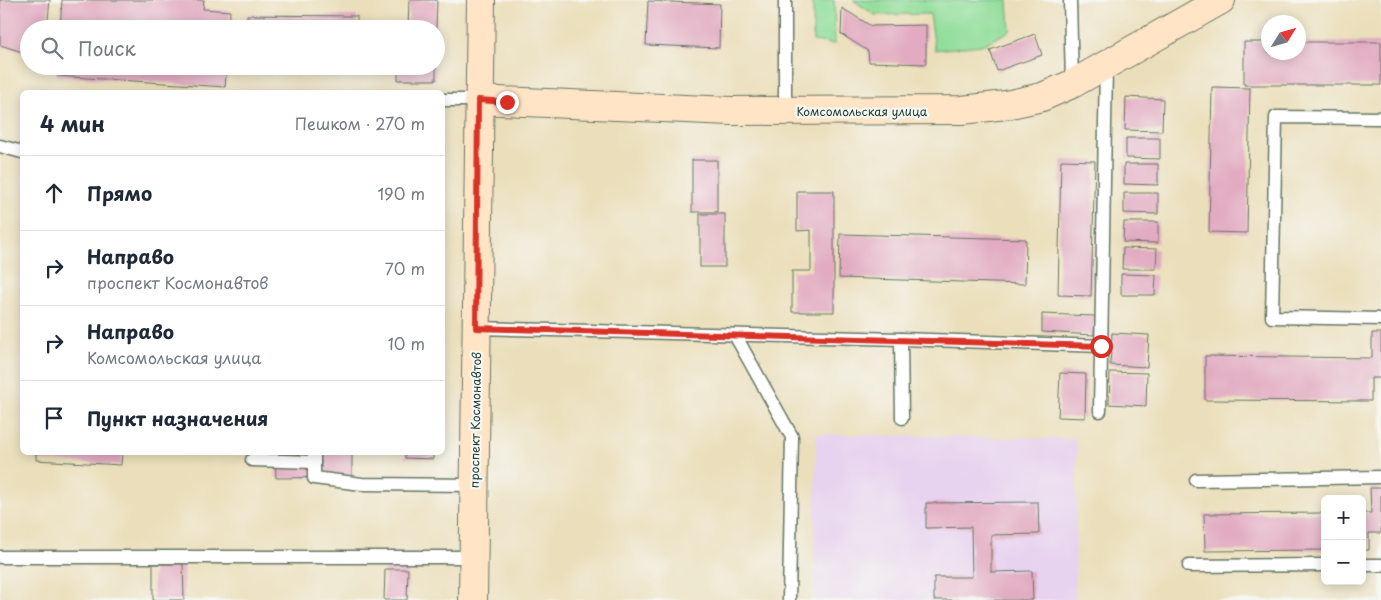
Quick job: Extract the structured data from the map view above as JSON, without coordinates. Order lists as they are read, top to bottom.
{
  "streets": {
    "street": ["Комсомольская улица", "проспект Космонавтов"]
  },
  "crossings": [
    ["Комсомольская улица", "проспект Космонавтов"]
  ],
  "north": "top right",
  "page": {
    "search": "Поиск",
    "heading": ["4 мин", "Пешком · 270 m"],
    "list": [
      ["Прямо", "190 m"],
      ["Направо", "проспект Космонавтов", "70 m"],
      ["Направо", "Комсомольская улица", "10 m"],
      "Пункт назначения"
    ],
    "map_buttons": ["+", "−"]
  }
}
